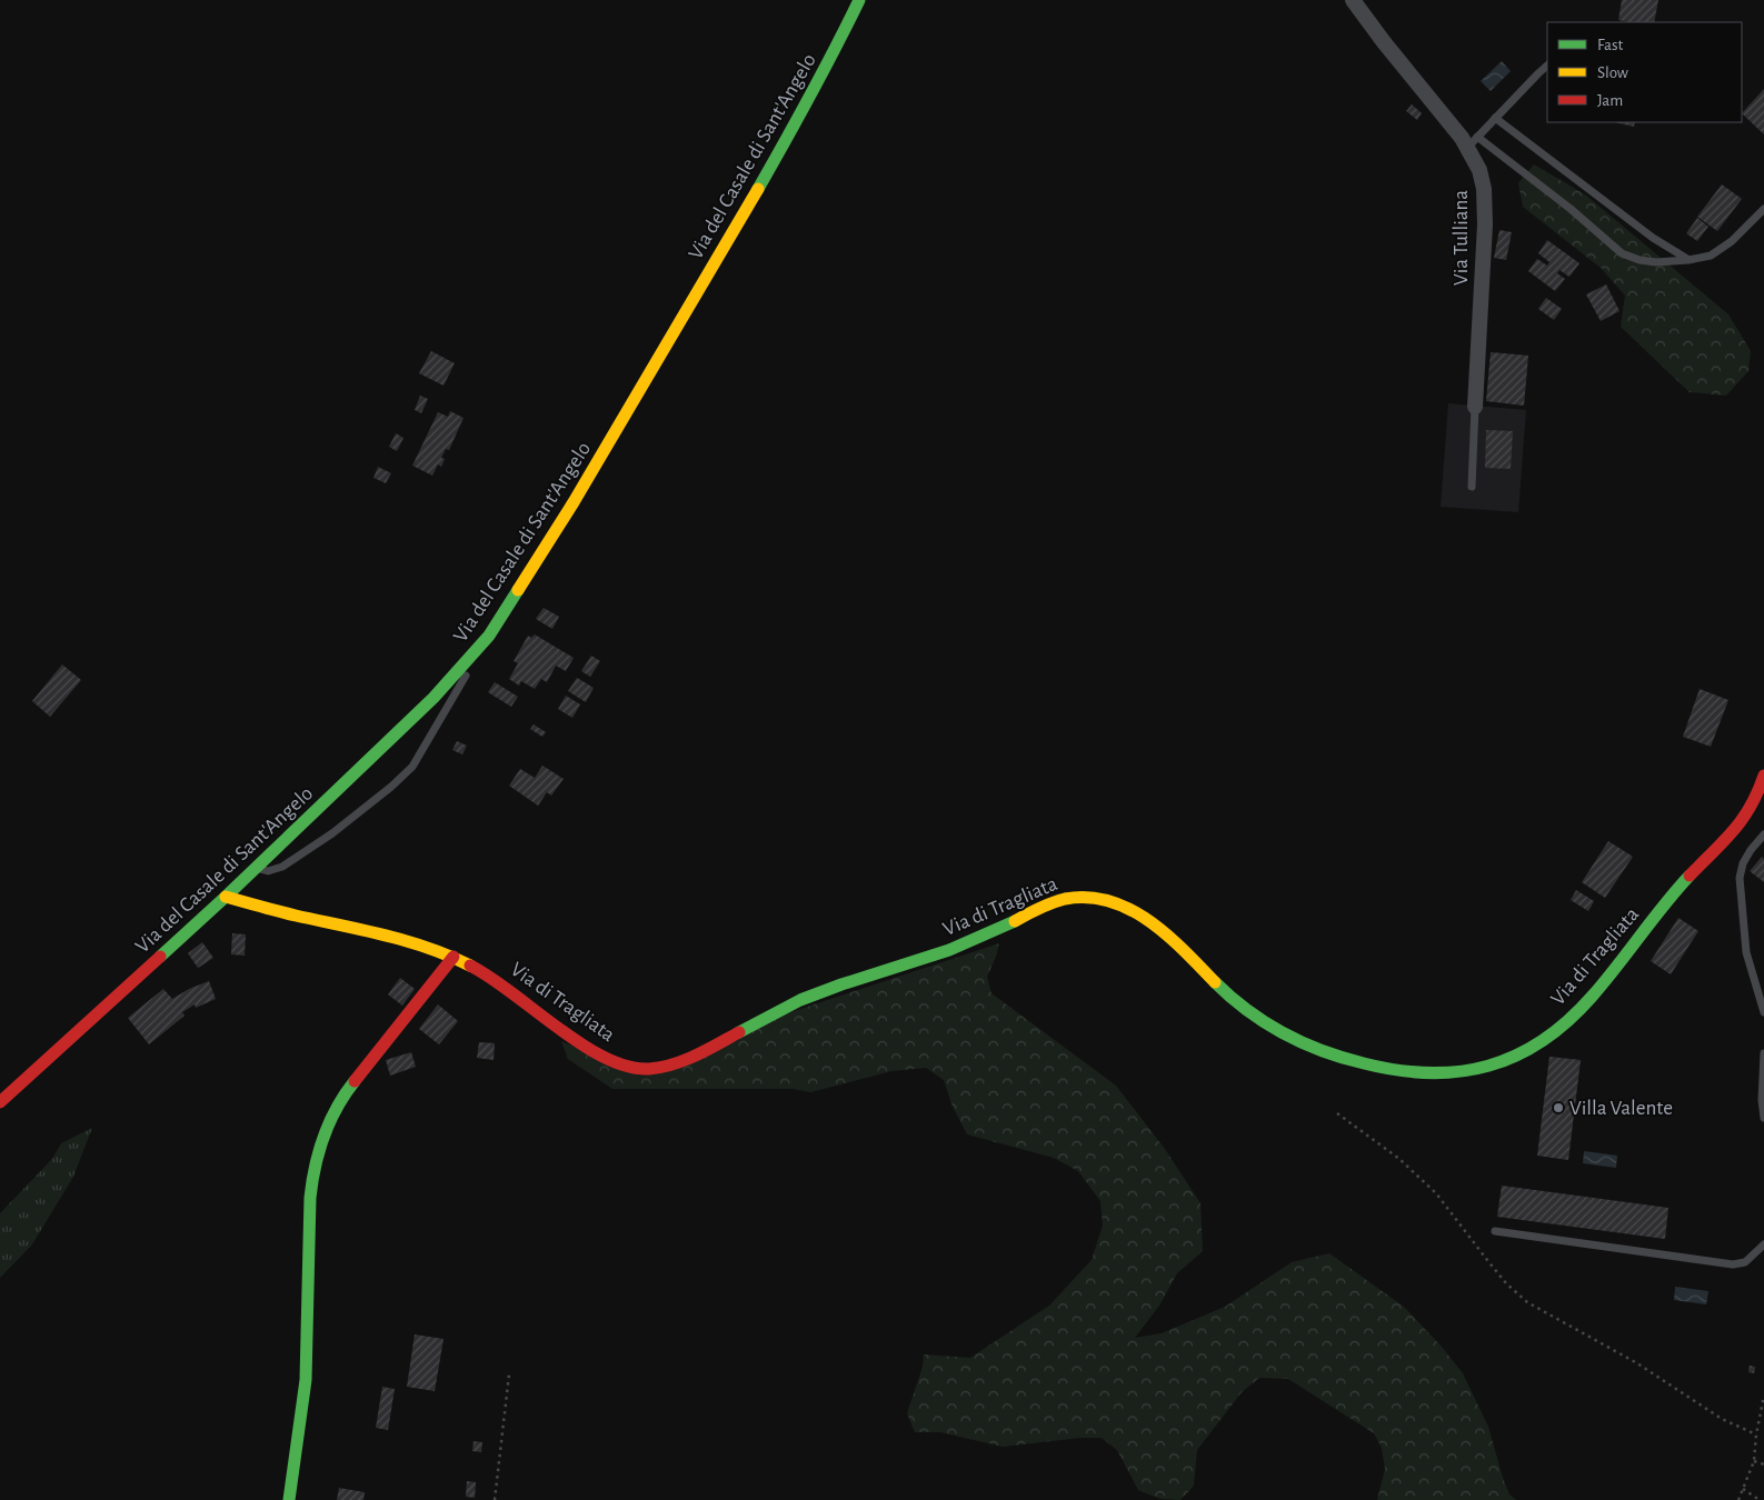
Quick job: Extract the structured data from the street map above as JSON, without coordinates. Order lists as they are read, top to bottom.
{
  "streets": {
    "street": ["Via del Casale di Sant'Angelo", "Via Tulliana", "Via di Tragliata"]
  },
  "crossings": [
    ["Via del Casale di Sant'Angelo", "Via di Tragliata"]
  ],
  "places": ["Villa Valente"],
  "legend": ["Fast", "Slow", "Jam"]
}
